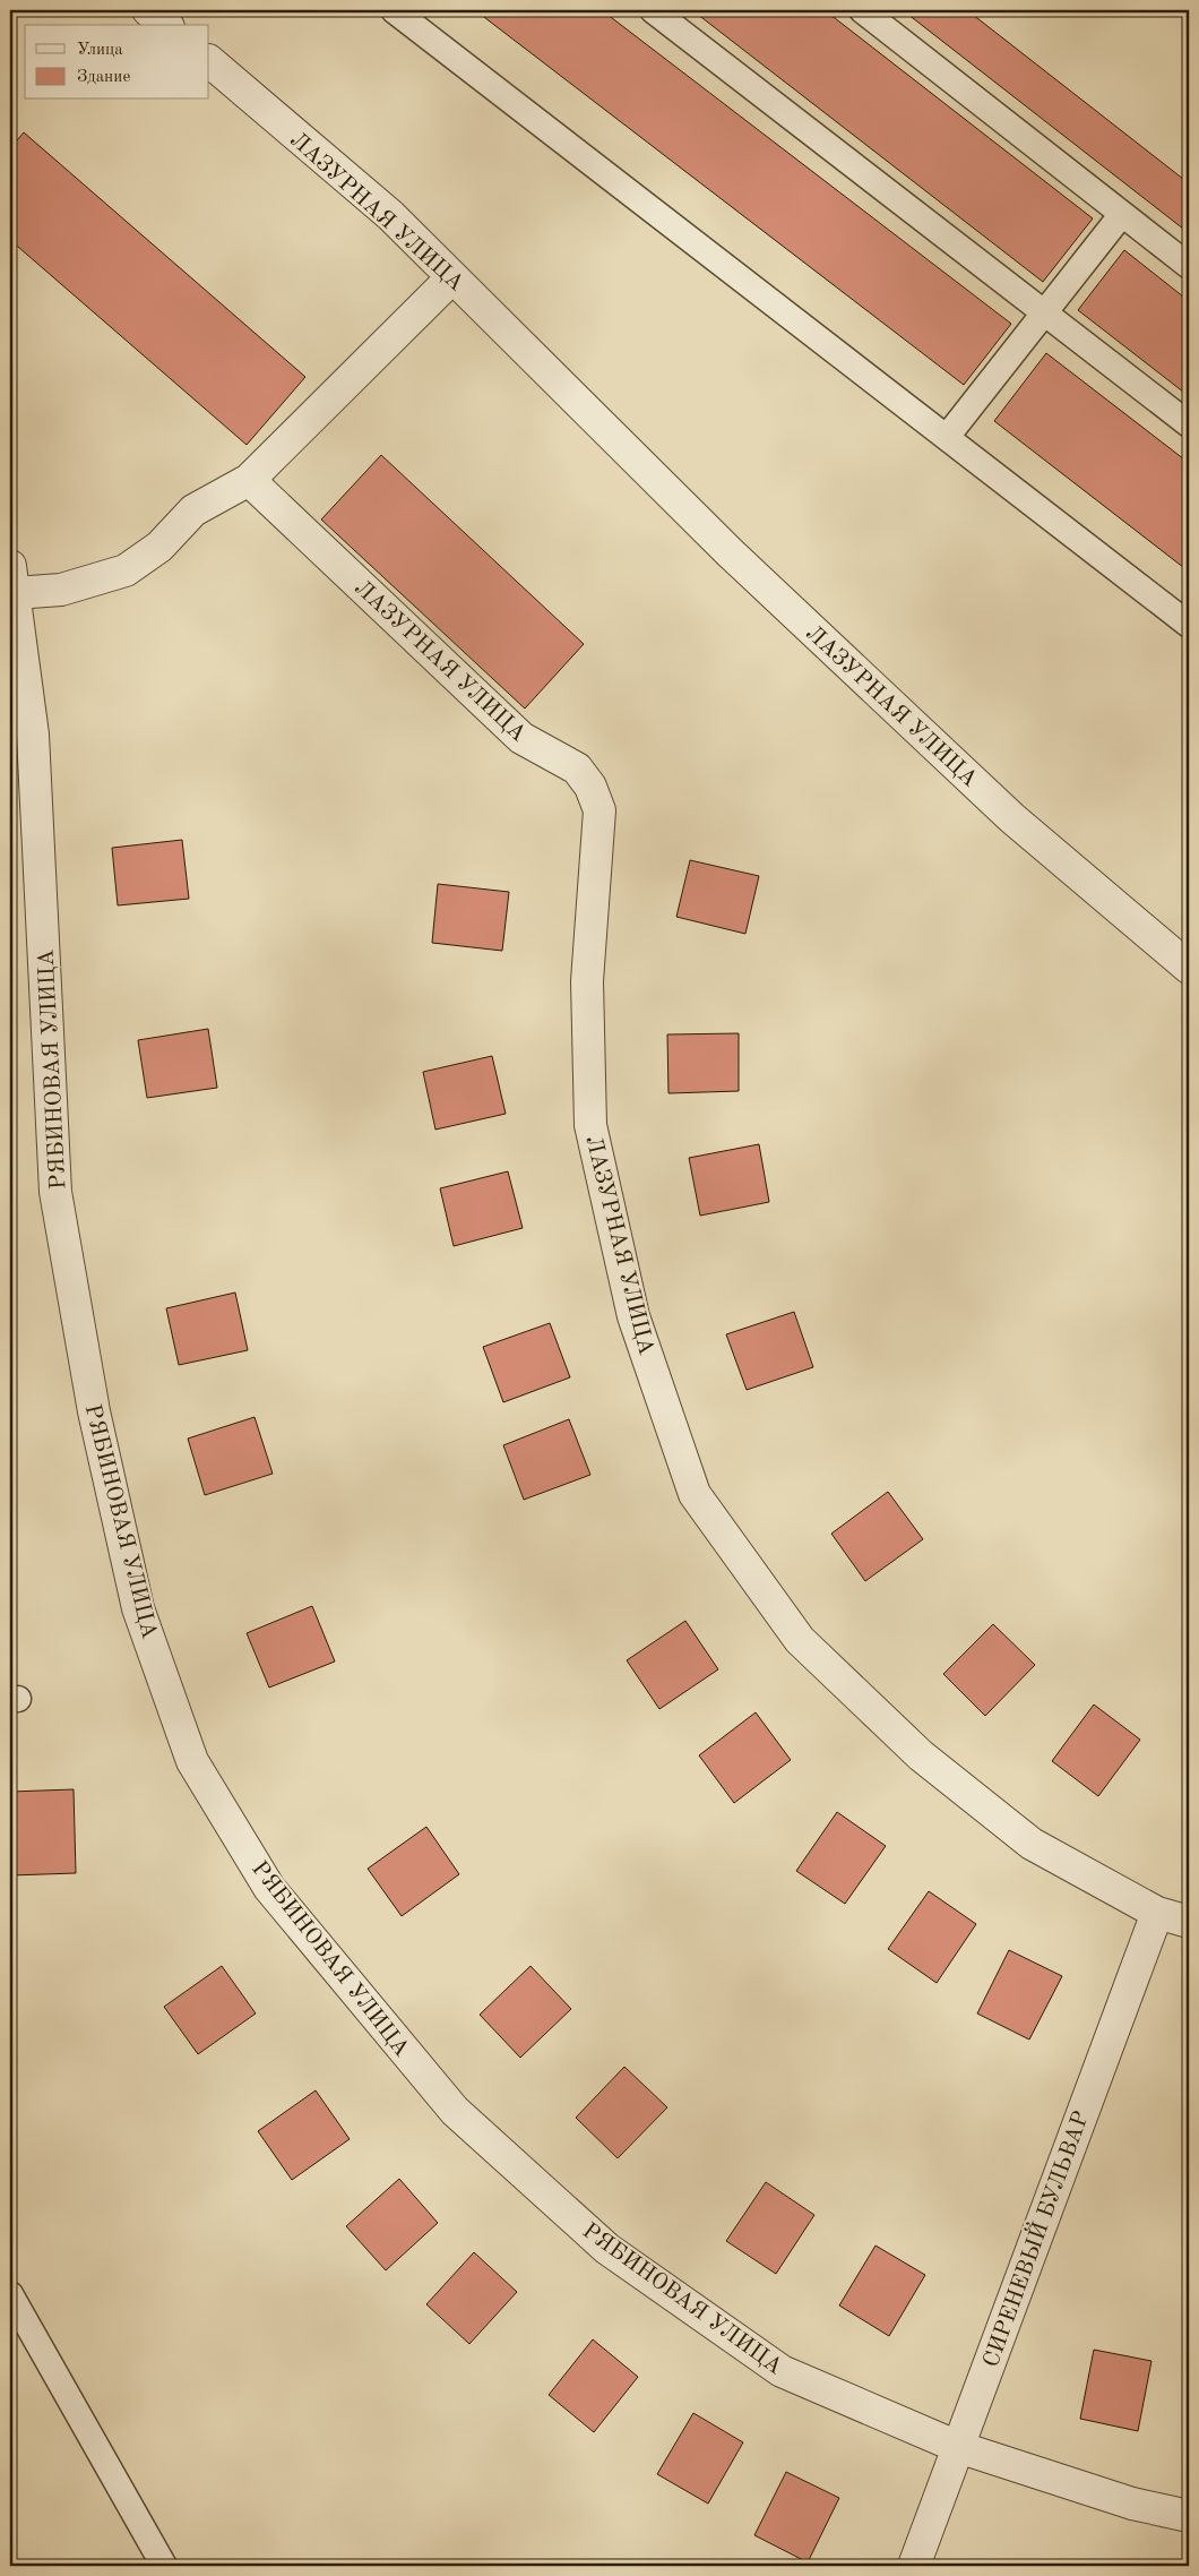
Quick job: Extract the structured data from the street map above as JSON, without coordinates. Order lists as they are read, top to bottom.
{
  "streets": {
    "street": ["ЛАЗУРНАЯ УЛИЦА", "РЯБИНОВАЯ УЛИЦА", "СИРЕНЕВЫЙ БУЛЬВАР"]
  },
  "crossings": [
    ["ЛАЗУРНАЯ УЛИЦА", "СИРЕНЕВЫЙ БУЛЬВАР"],
    ["РЯБИНОВАЯ УЛИЦА", "СИРЕНЕВЫЙ БУЛЬВАР"]
  ],
  "legend": ["Улица", "Здание"]
}
